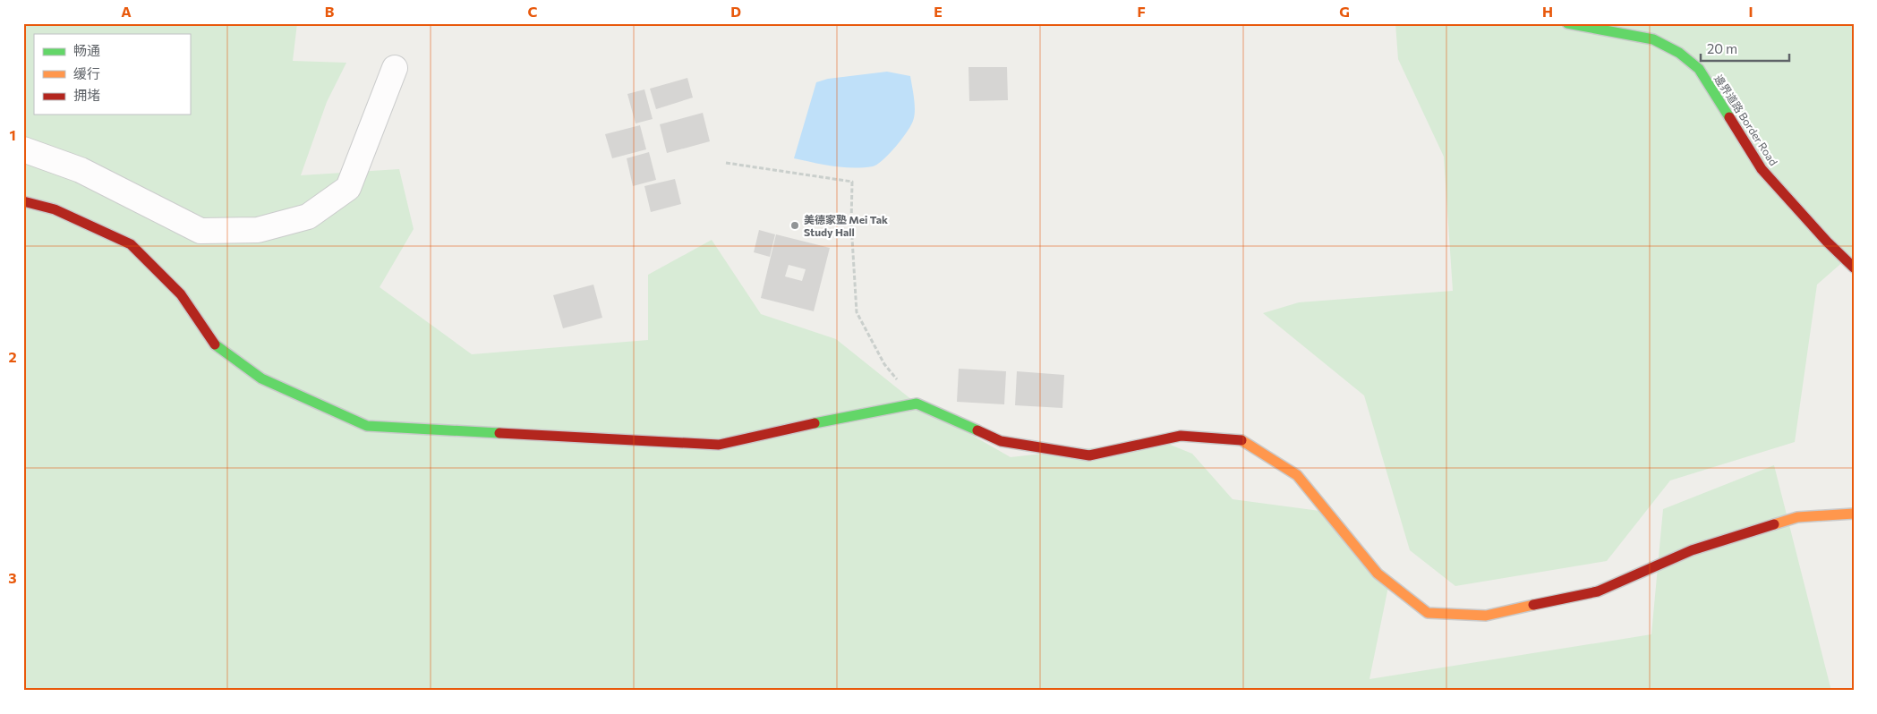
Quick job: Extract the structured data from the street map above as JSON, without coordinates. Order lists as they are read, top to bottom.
{
  "streets": {
    "street": ["邊界道路 Border Road"]
  },
  "places": ["美德家塾 Mei Tak Study Hall"],
  "legend": ["畅通", "缓行", "拥堵"],
  "scale_bar": "20 m",
  "grid": {
    "columns": [
      "A",
      "B",
      "C",
      "D",
      "E",
      "F",
      "G",
      "H",
      "I"
    ],
    "rows": ["1", "2", "3"]
  }
}
